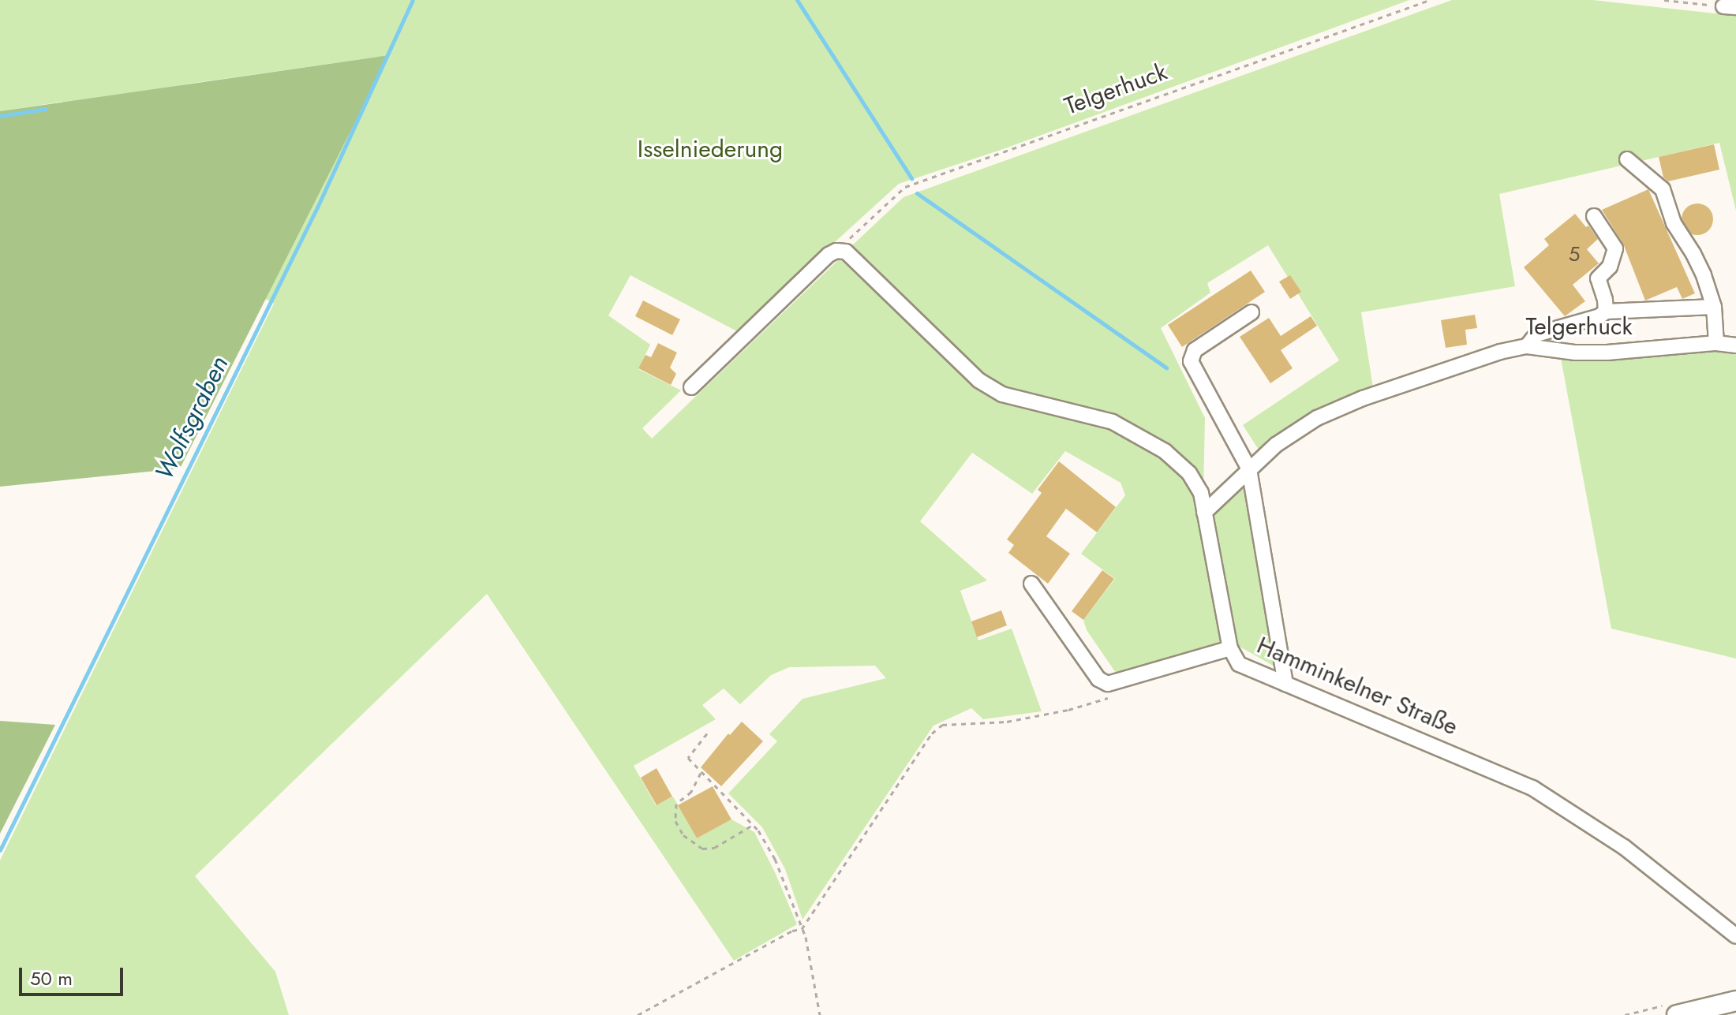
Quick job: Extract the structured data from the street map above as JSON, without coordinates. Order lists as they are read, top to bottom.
{
  "streets": {
    "street": ["Telgerhuck", "Hamminkelner Straße"]
  },
  "crossings": [
    ["Telgerhuck", "Hamminkelner Straße"]
  ],
  "water": ["Wolfsgraben"],
  "parks": ["Isselniederung"],
  "house_numbers": ["5"],
  "scale_bar": "50 m"
}
